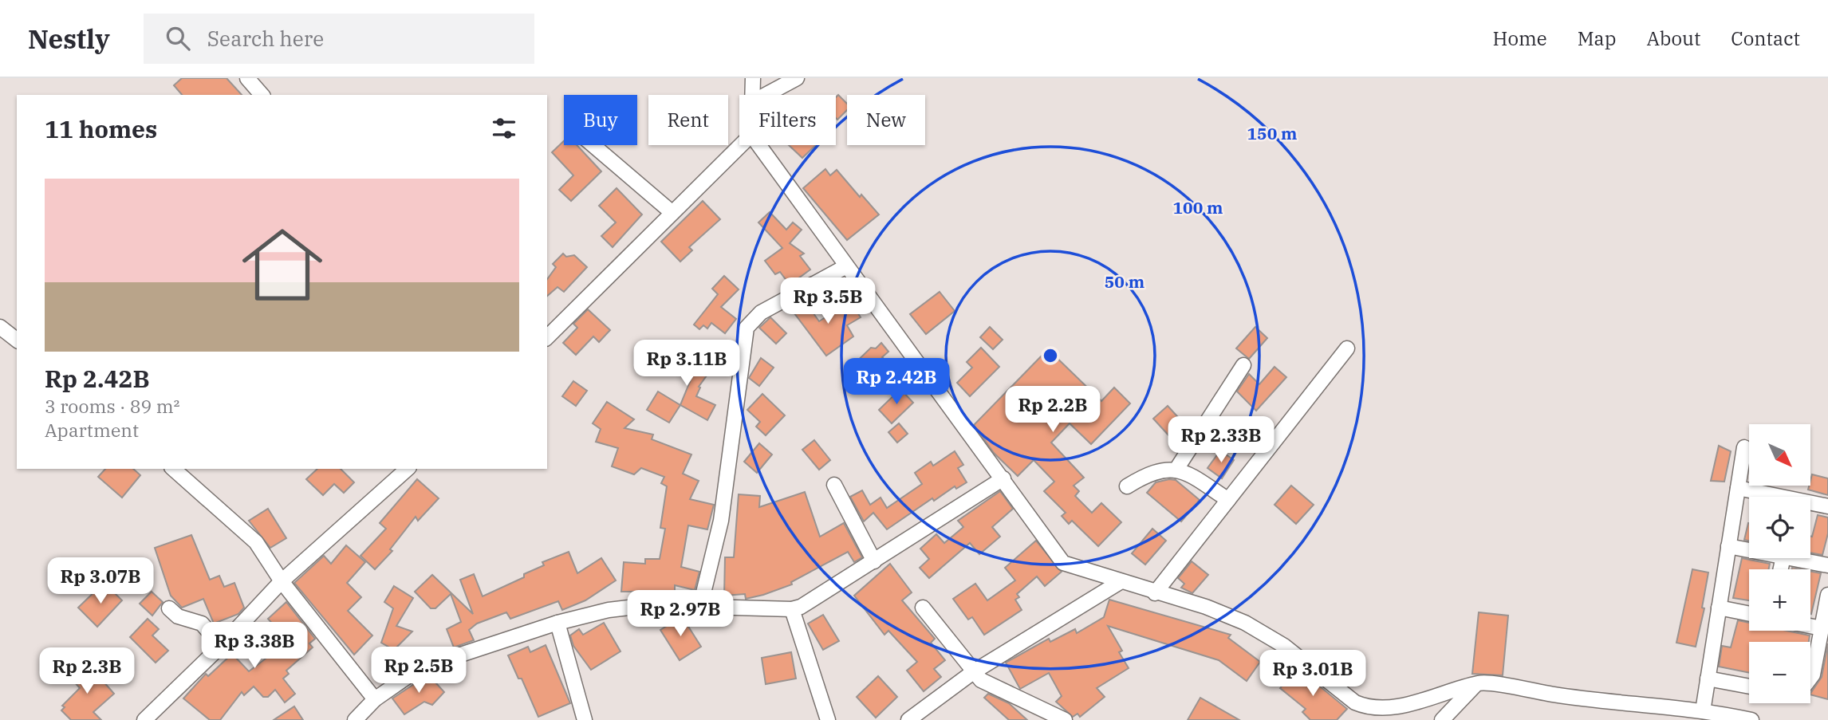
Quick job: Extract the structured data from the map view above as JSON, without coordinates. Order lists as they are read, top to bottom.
{
  "north": "bottom right",
  "page": {
    "header": "Nestly",
    "search": "Search here",
    "nav": [
      "Home",
      "Map",
      "About",
      "Contact"
    ],
    "chip": [
      "Buy",
      "Rent",
      "Filters",
      "New"
    ],
    "heading": "11 homes",
    "list": [
      {
        "name": "Rp 2.42B",
        "note": "3 rooms · 89 m² · Apartment"
      }
    ],
    "price": [
      "Rp 3.5B",
      "Rp 3.11B",
      "Rp 2.42B",
      "Rp 2.2B",
      "Rp 2.33B",
      "Rp 3.07B",
      "Rp 2.97B",
      "Rp 3.38B",
      "Rp 2.5B",
      "Rp 2.3B",
      "Rp 3.01B"
    ],
    "map_buttons": ["+", "−"]
  },
  "rings": ["150 m", "100 m", "50 m"]
}
